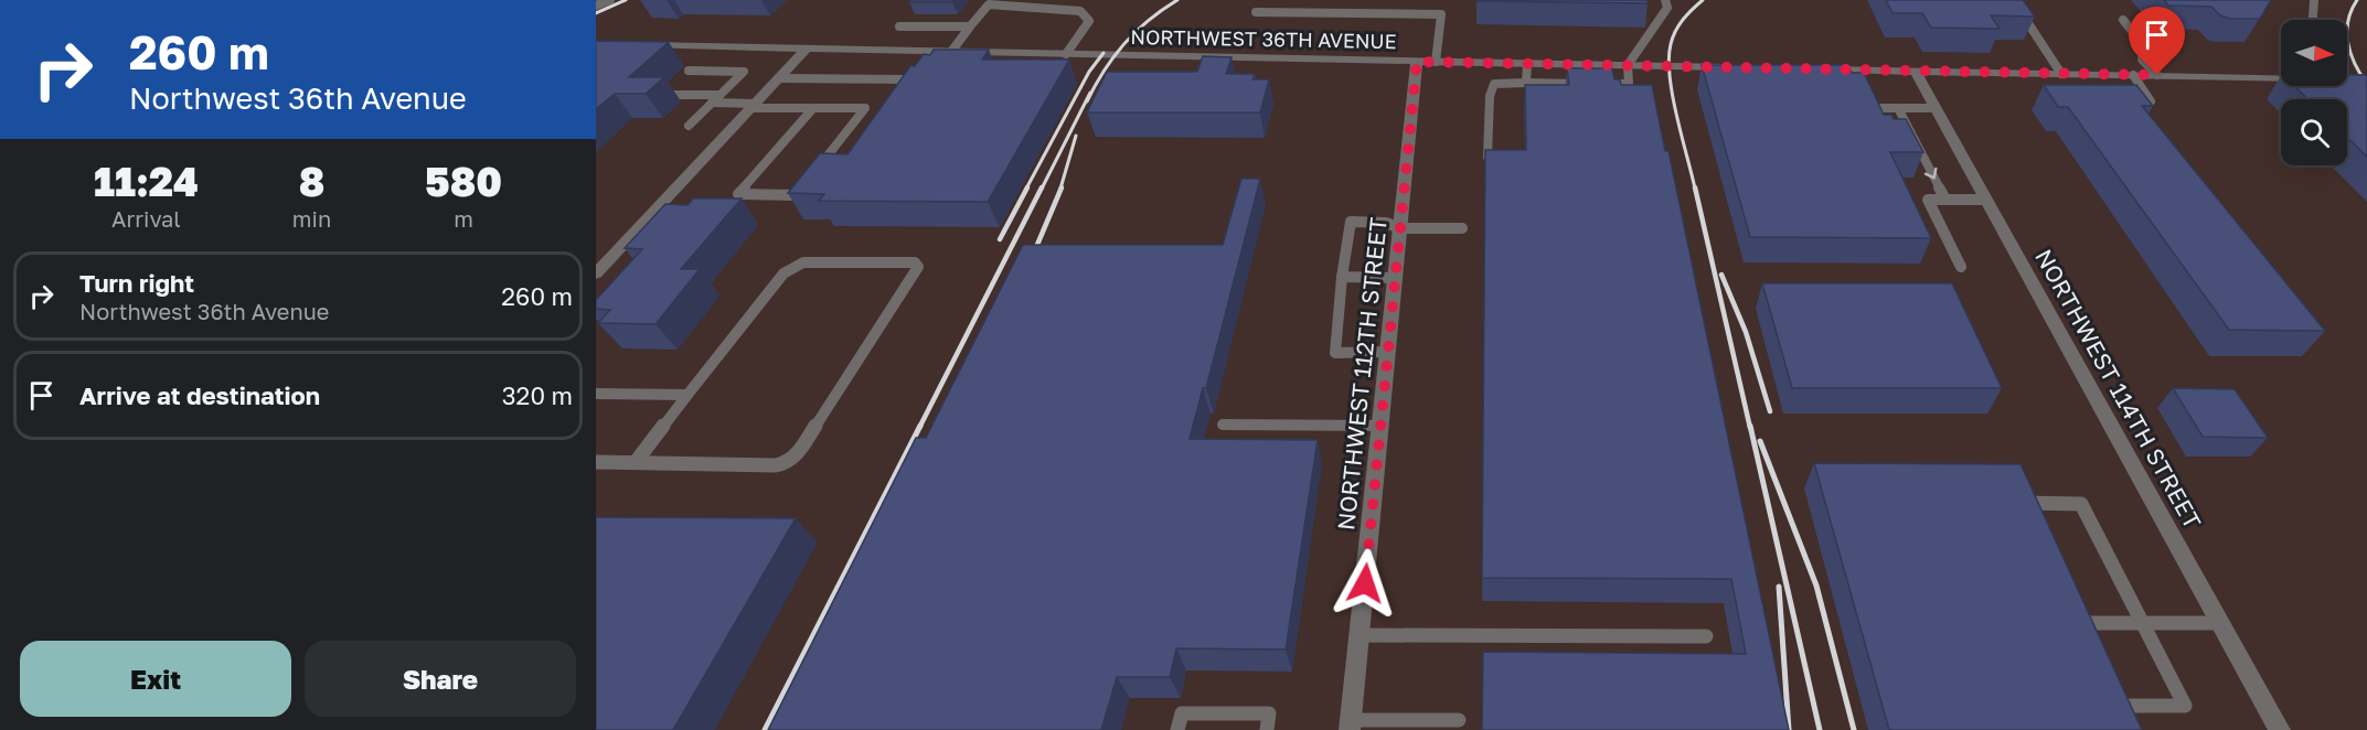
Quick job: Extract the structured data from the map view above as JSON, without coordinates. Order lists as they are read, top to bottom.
{
  "streets": {
    "street": ["NORTHWEST 36TH AVENUE", "NORTHWEST 112TH STREET", "NORTHWEST 114TH STREET"]
  },
  "crossings": [
    ["NORTHWEST 36TH AVENUE", "NORTHWEST 112TH STREET"]
  ],
  "north": "right",
  "page": {
    "turn": ["260 m", "Northwest 36th Avenue"],
    "eta": [
      "11:24",
      "Arrival",
      "8",
      "min",
      "580",
      "m"
    ],
    "list": [
      {
        "name": "Turn right",
        "note": "Northwest 36th Avenue",
        "value": "260 m"
      },
      {
        "name": "Arrive at destination",
        "value": "320 m"
      }
    ],
    "buttons": ["Exit", "Share"]
  }
}
